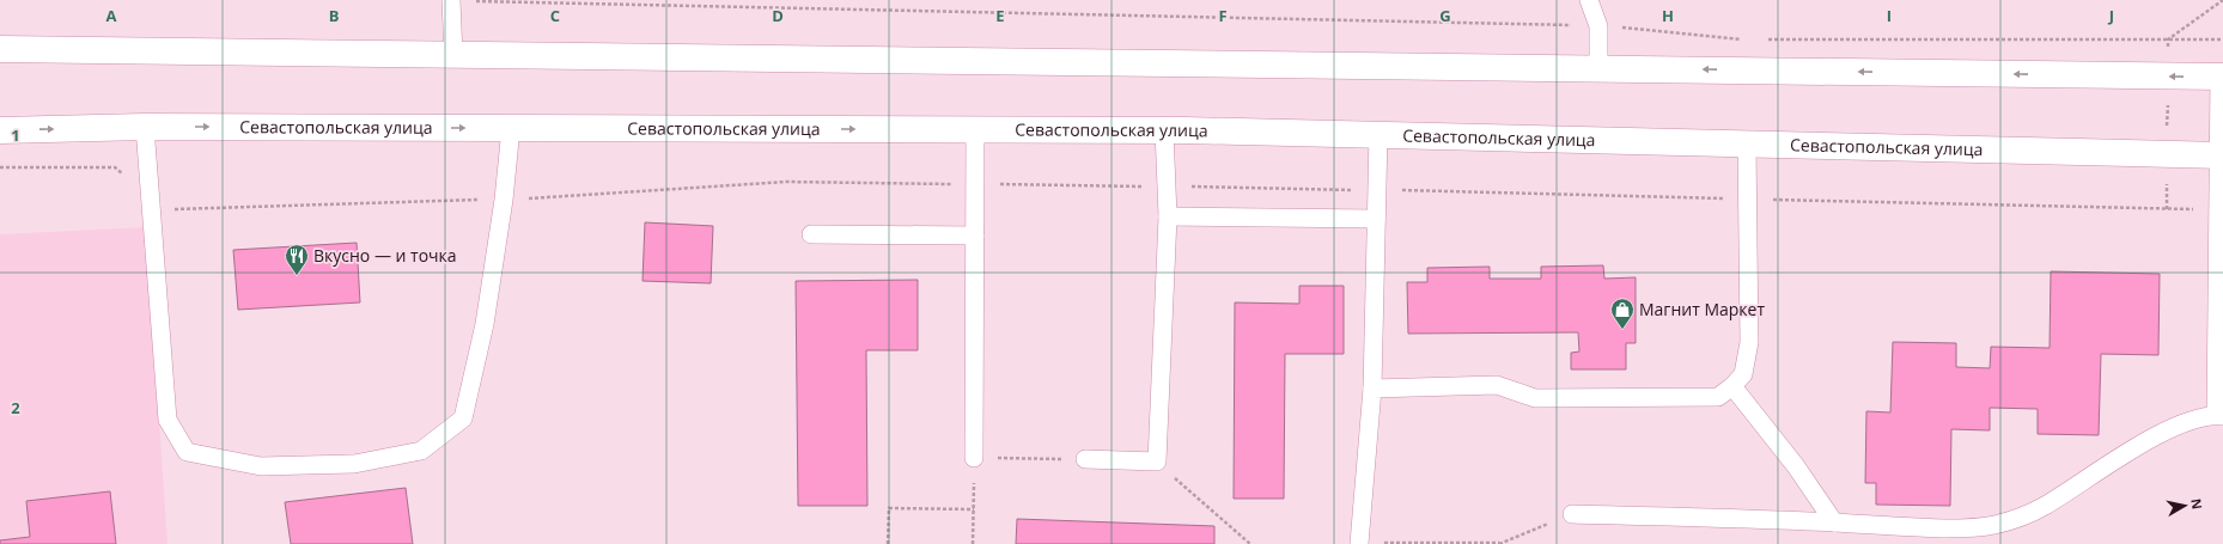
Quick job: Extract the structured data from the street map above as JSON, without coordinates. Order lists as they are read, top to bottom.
{
  "streets": {
    "main road": ["Севастопольская улица"]
  },
  "places": {
    "restaurant": ["Вкусно — и точка"],
    "shop": ["Магнит Маркет"]
  },
  "north": "right",
  "grid": {
    "columns": [
      "A",
      "B",
      "C",
      "D",
      "E",
      "F",
      "G",
      "H",
      "I",
      "J"
    ],
    "rows": ["1", "2"]
  }
}
